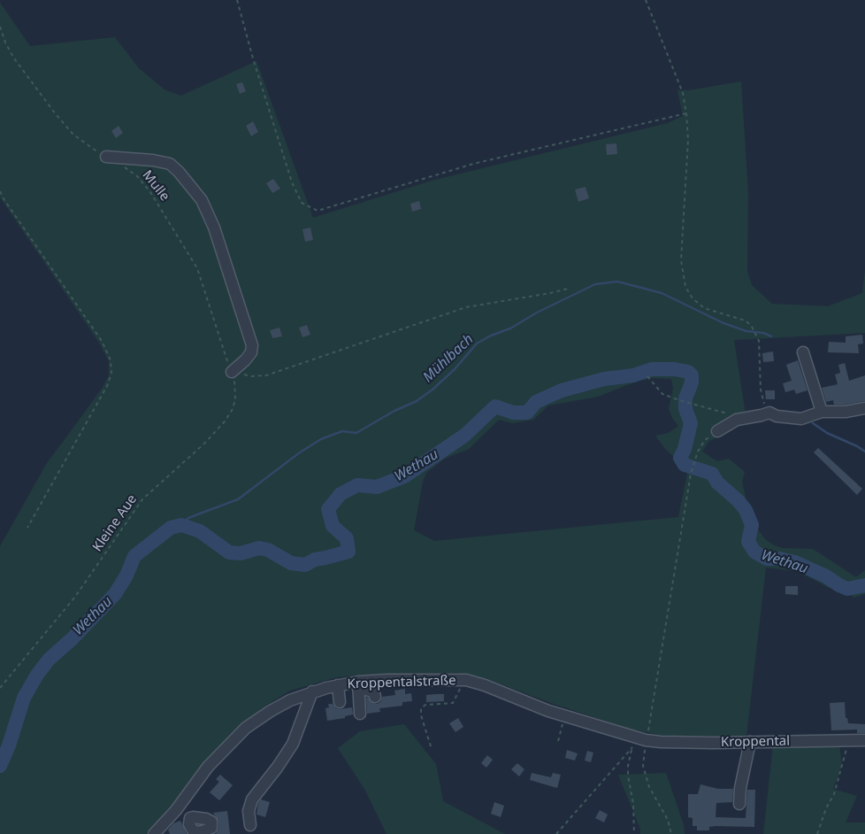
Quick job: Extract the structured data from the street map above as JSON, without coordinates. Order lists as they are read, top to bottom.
{
  "streets": {
    "street": ["Kroppentalstraße", "Kroppental"],
    "path": ["Mulle", "Kleine Aue"]
  },
  "crossings": [
    ["Mulle", "Kleine Aue"],
    ["Kroppentalstraße", "Kroppental"]
  ],
  "water": ["Mühlbach", "Wethau"]
}
